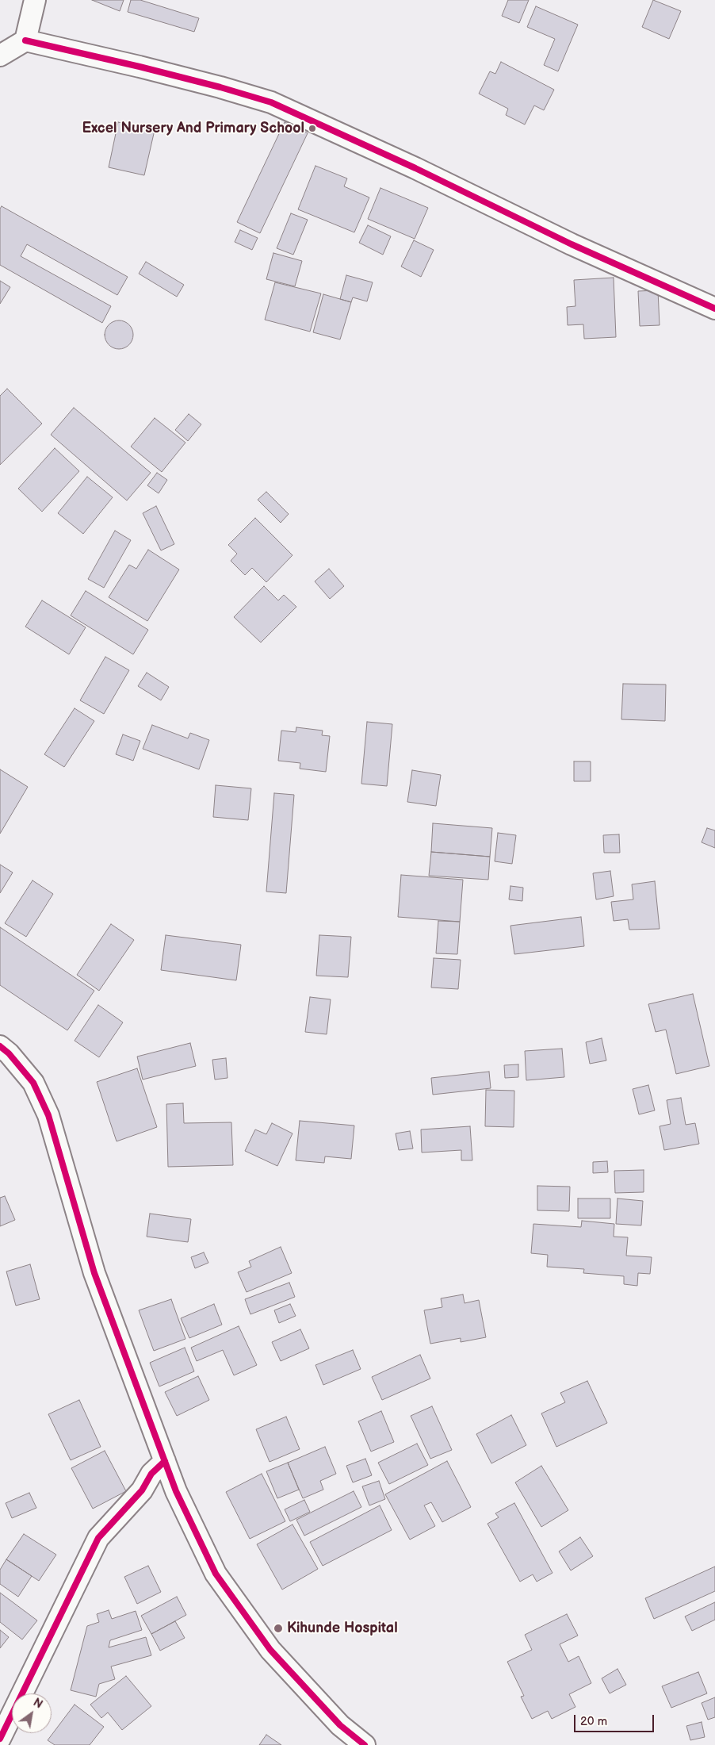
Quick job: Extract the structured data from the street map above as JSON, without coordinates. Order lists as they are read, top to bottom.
{
  "places": ["Excel Nursery And Primary School", "Kihunde Hospital"],
  "scale_bar": "20 m",
  "north": "top right"
}
